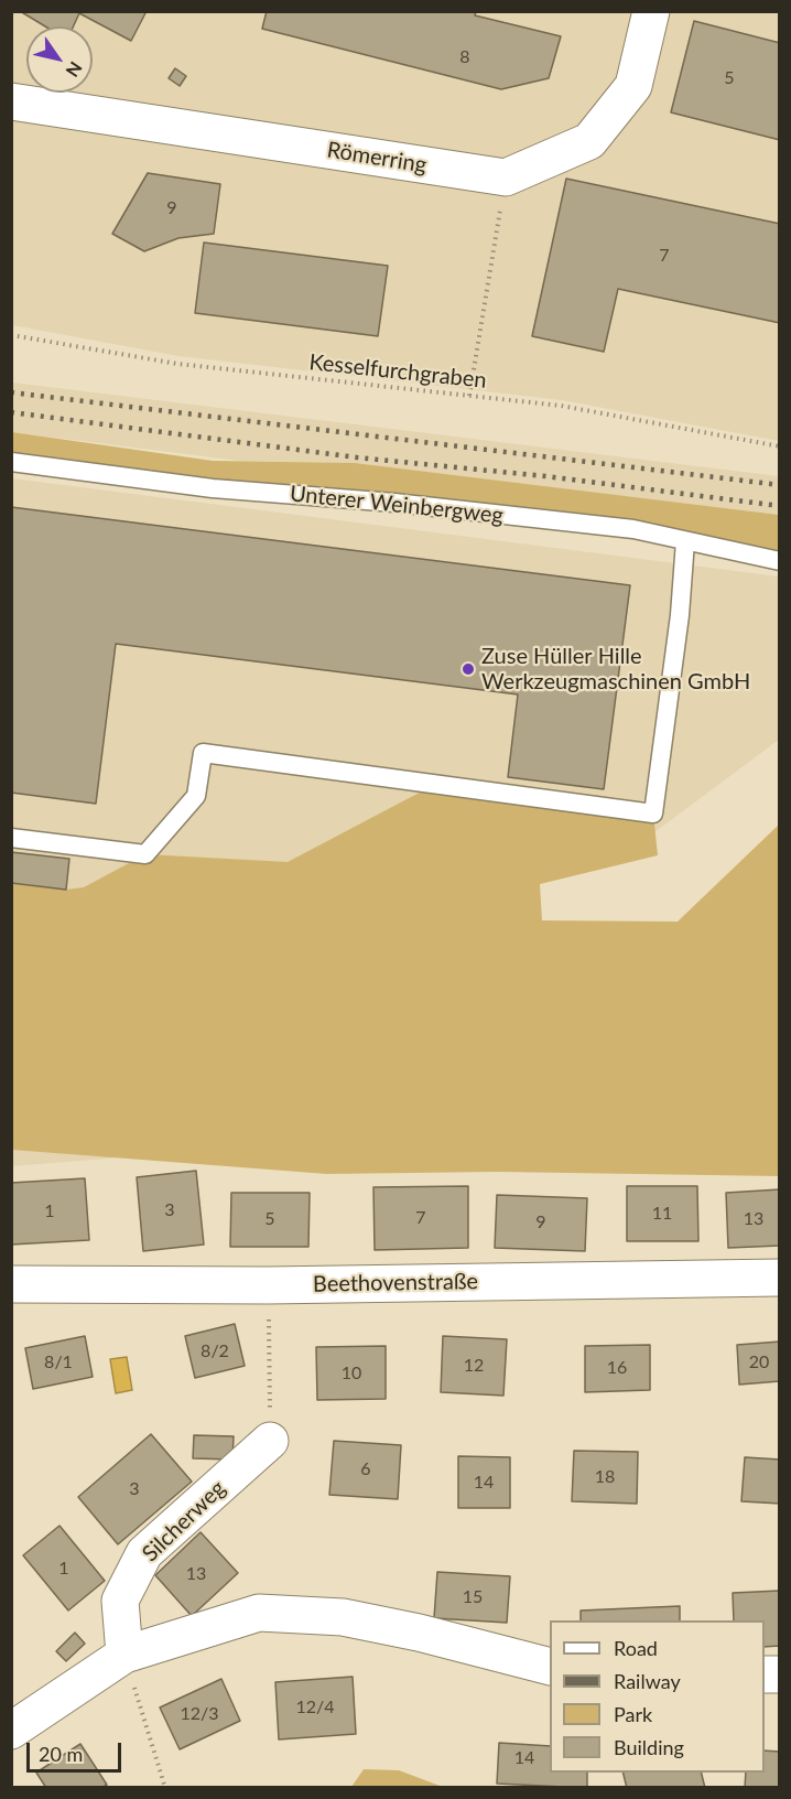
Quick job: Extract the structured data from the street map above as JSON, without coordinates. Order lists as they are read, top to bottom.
{
  "streets": {
    "street": ["Römerring", "Beethovenstraße", "Silcherweg"],
    "lane": ["Unterer Weinbergweg"],
    "path": ["Kesselfurchgraben"]
  },
  "places": ["Zuse Hüller Hille Werkzeugmaschinen GmbH"],
  "house_numbers": [
    "8",
    "5",
    "9",
    "7",
    "3",
    "1",
    "11",
    "7",
    "5",
    "13",
    "9",
    "8/2",
    "8/1",
    "20",
    "12",
    "16",
    "10",
    "6",
    "18",
    "14",
    "3",
    "1",
    "13",
    "15",
    "12/4",
    "12/3",
    "14"
  ],
  "legend": [
    "Road",
    "Railway",
    "Park",
    "Building"
  ],
  "scale_bar": "20 m",
  "north": "bottom right"
}
